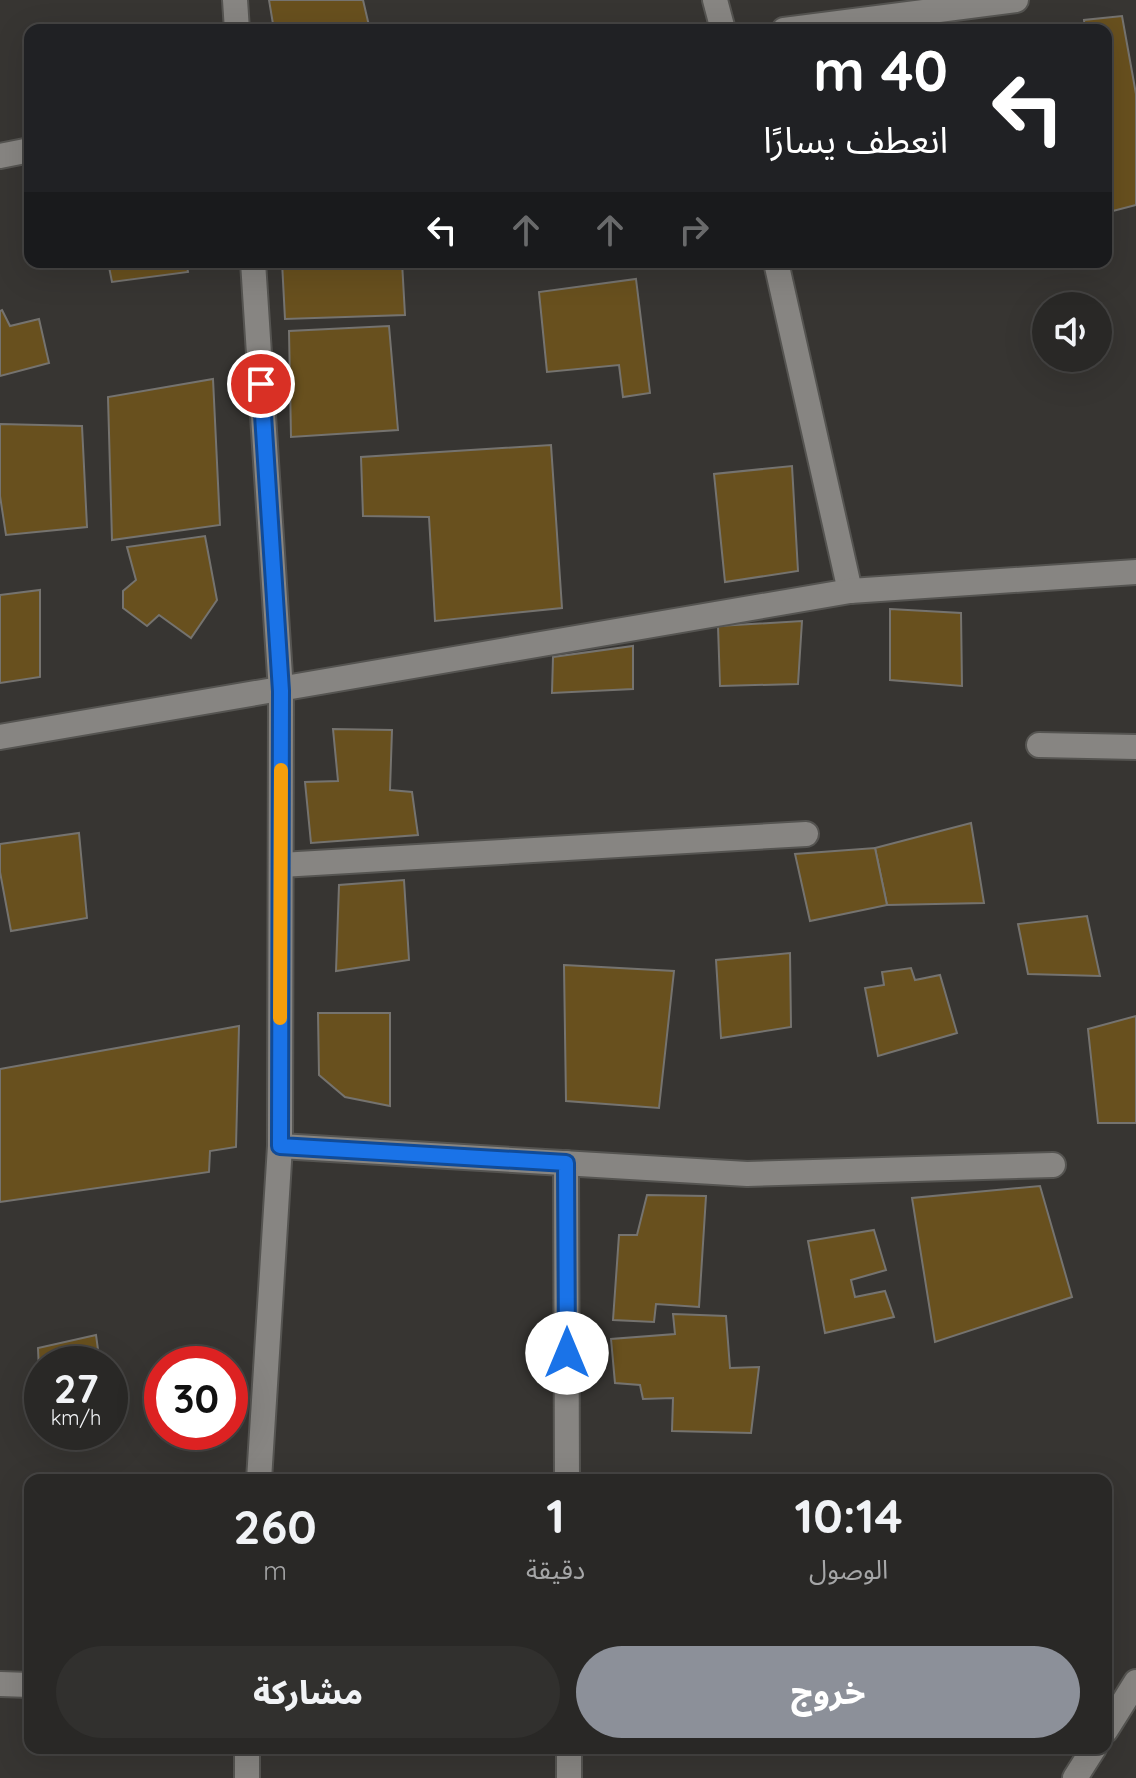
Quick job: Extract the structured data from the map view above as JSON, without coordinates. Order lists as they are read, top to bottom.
{
  "page": {
    "turn": ["40 m", "انعطف يسارًا"],
    "speed": "27 km/h",
    "limit": "30",
    "eta": [
      "10:14",
      "الوصول",
      "1",
      "دقيقة",
      "260",
      "m"
    ],
    "buttons": ["خروج", "مشاركة"]
  }
}
